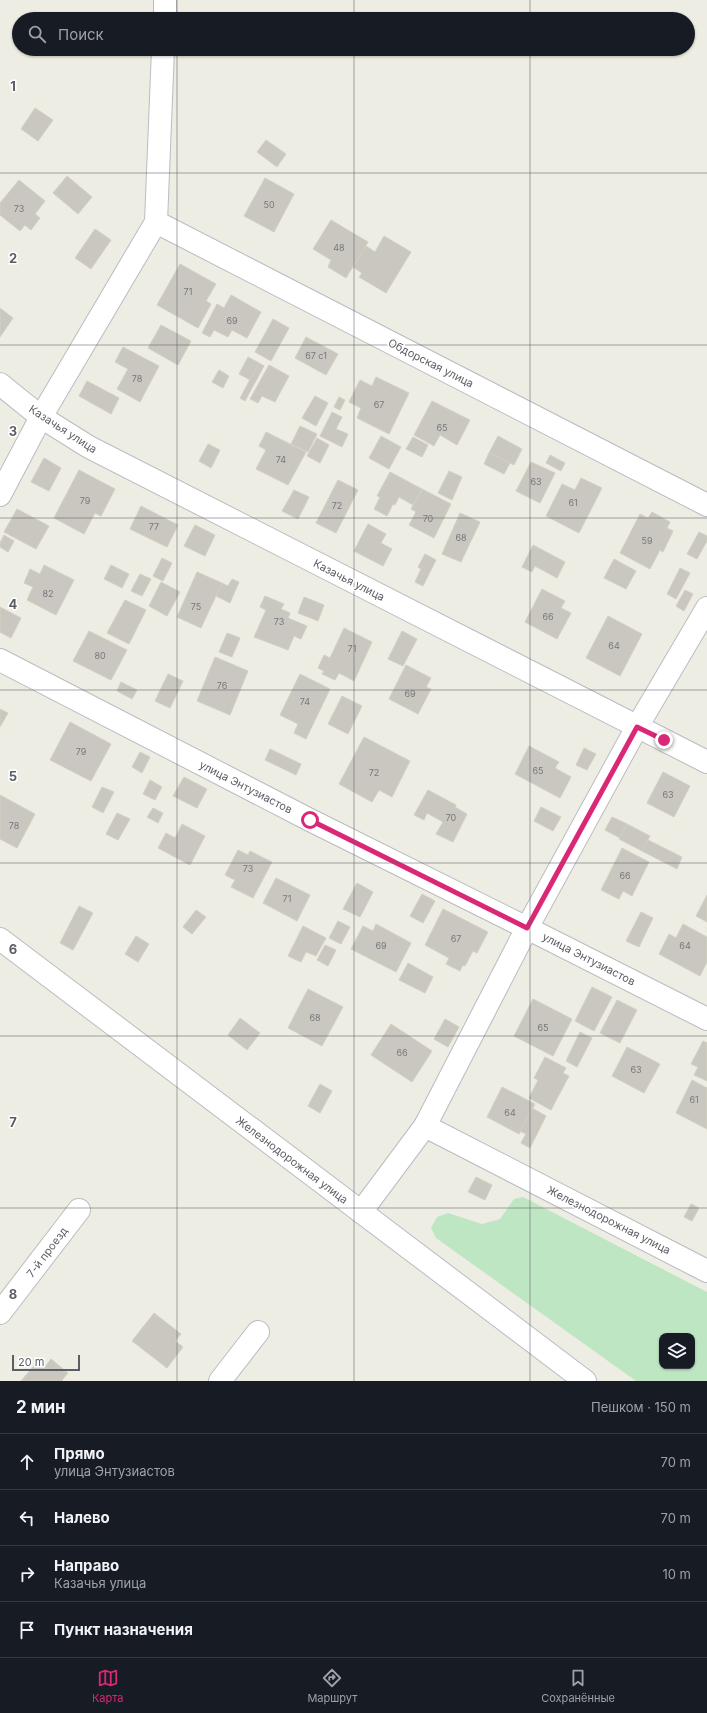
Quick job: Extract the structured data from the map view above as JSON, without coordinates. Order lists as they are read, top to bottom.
{
  "streets": {
    "street": [
      "Обдорская улица",
      "Казачья улица",
      "улица Энтузиастов",
      "Железнодорожная улица",
      "7-й проезд"
    ]
  },
  "house_numbers": [
    "50",
    "73",
    "48",
    "71",
    "69",
    "67 c1",
    "78",
    "67",
    "65",
    "74",
    "63",
    "79",
    "61",
    "72",
    "70",
    "77",
    "68",
    "59",
    "82",
    "75",
    "66",
    "73",
    "64",
    "71",
    "80",
    "76",
    "69",
    "74",
    "79",
    "65",
    "72",
    "63",
    "70",
    "78",
    "73",
    "66",
    "71",
    "67",
    "69",
    "64",
    "68",
    "65",
    "66",
    "63",
    "61",
    "64"
  ],
  "scale_bar": "20 m",
  "page": {
    "search": "Поиск",
    "scale": "20 m",
    "heading": ["2 мин", "Пешком · 150 m"],
    "list": [
      ["Прямо", "улица Энтузиастов", "70 m"],
      ["Налево", "70 m"],
      ["Направо", "Казачья улица", "10 m"],
      "Пункт назначения"
    ],
    "nav": ["Карта", "Маршрут", "Сохранённые"]
  },
  "grid": {
    "rows": [
      "1",
      "2",
      "3",
      "4",
      "5",
      "6",
      "7",
      "8"
    ]
  }
}
